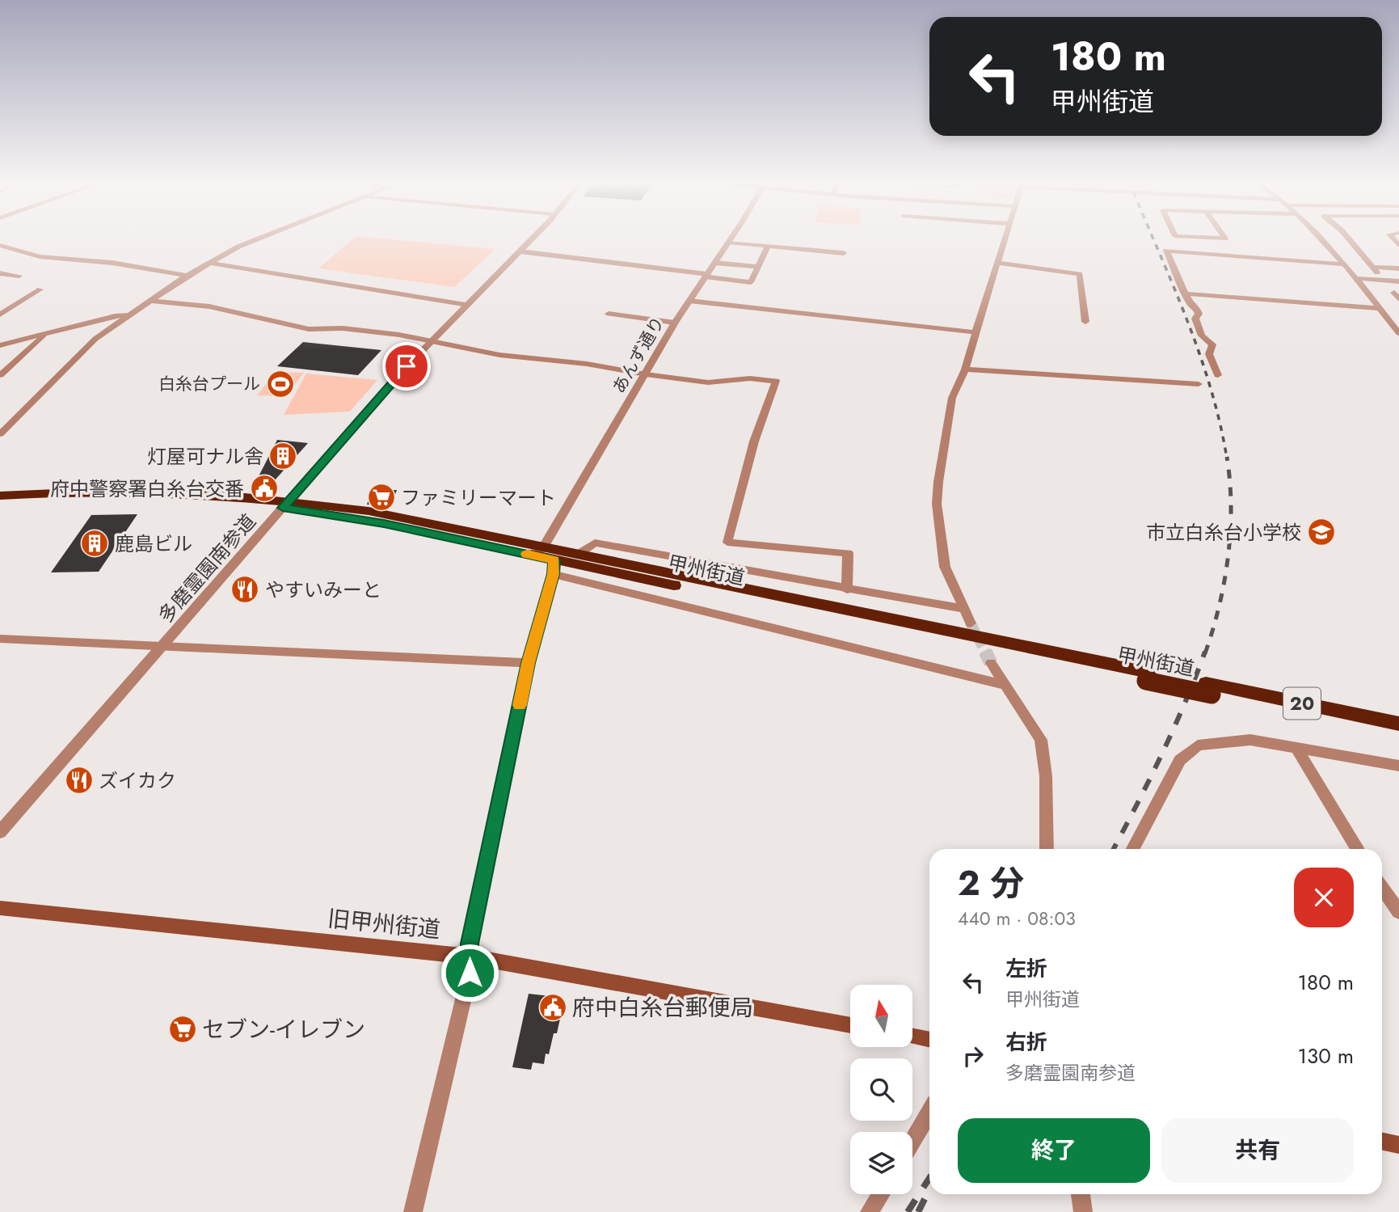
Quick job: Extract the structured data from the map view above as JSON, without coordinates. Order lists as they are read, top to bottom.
{
  "streets": {
    "highway": ["甲州街道", "20"],
    "main road": ["旧甲州街道"],
    "street": ["あんず通り", "多磨霊園南参道"]
  },
  "crossings": [
    ["あんず通り", "甲州街道"],
    ["多磨霊園南参道", "甲州街道"]
  ],
  "places": {
    "sports": ["白糸台プール"],
    "building": ["灯屋可ナル舎", "鹿島ビル"],
    "public building": ["府中警察署白糸台交番", "府中白糸台郵便局"],
    "supermarket": ["ファミリーマート", "セブン-イレブン"],
    "school or university": ["市立白糸台小学校"],
    "restaurant": ["やすいみーと", "ズイカク"]
  },
  "north": "top",
  "page": {
    "turn": ["180 m", "甲州街道"],
    "heading": ["2 分", "440 m · 08:03"],
    "list": [
      {
        "name": "左折",
        "note": "甲州街道",
        "value": "180 m"
      },
      {
        "name": "右折",
        "note": "多磨霊園南参道",
        "value": "130 m"
      }
    ],
    "buttons": ["終了", "共有"]
  }
}
